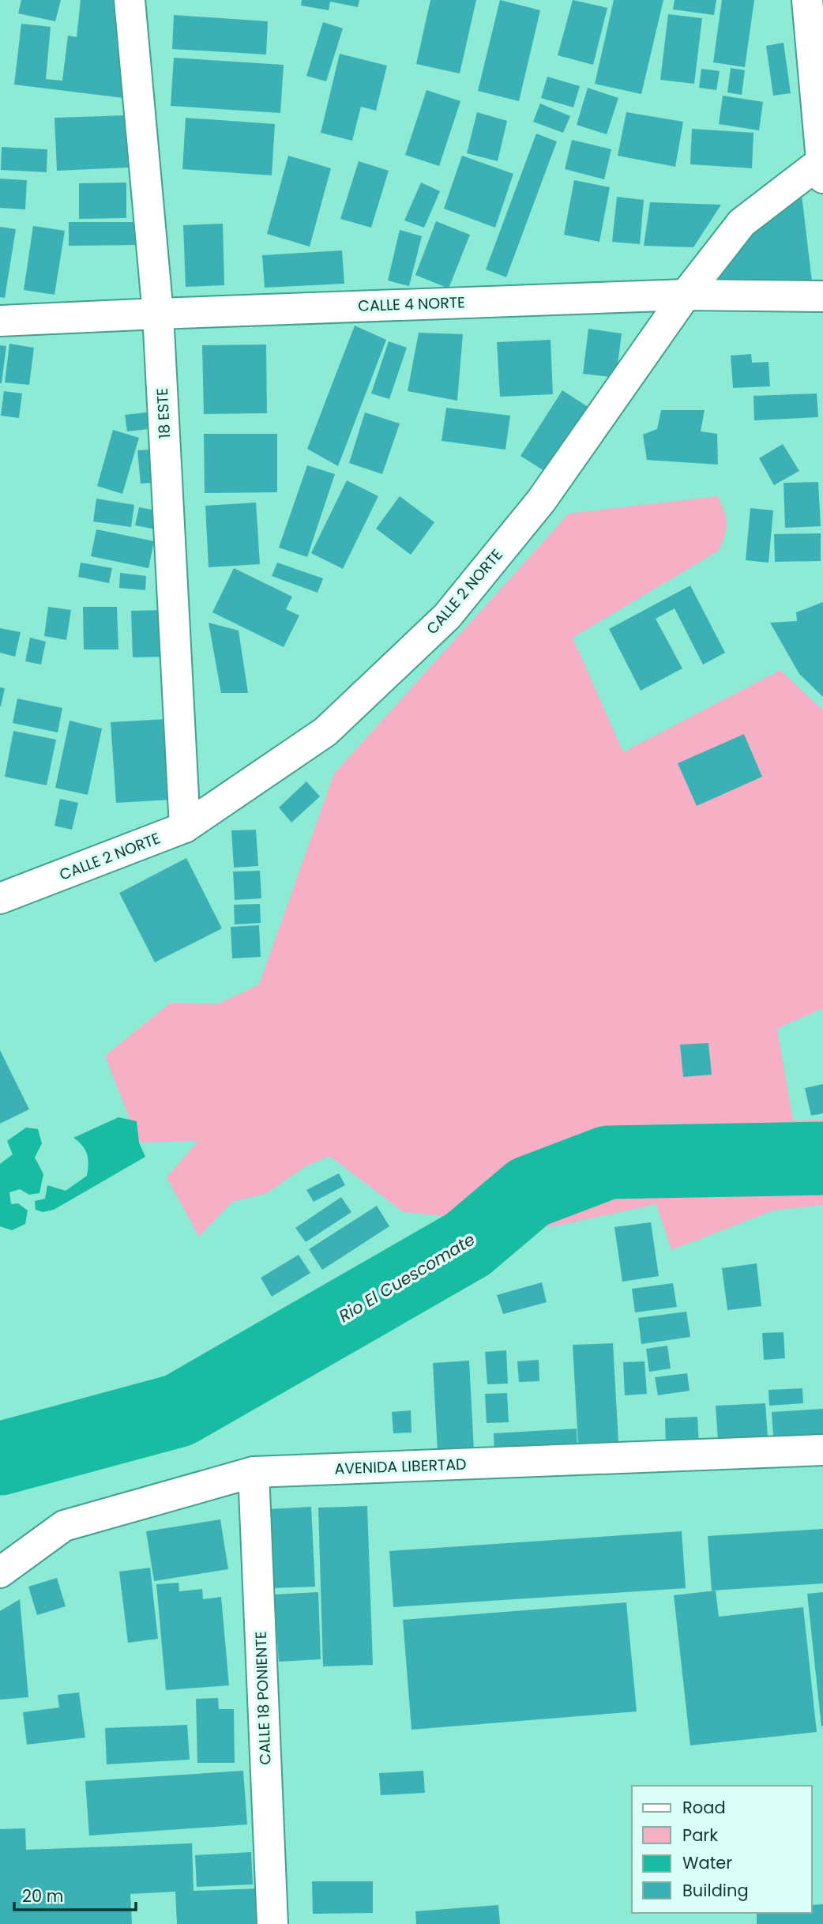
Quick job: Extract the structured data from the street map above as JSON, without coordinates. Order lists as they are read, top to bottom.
{
  "streets": {
    "street": [
      "CALLE 4 NORTE",
      "18 ESTE",
      "CALLE 2 NORTE",
      "AVENIDA LIBERTAD",
      "CALLE 18 PONIENTE"
    ]
  },
  "crossings": [
    ["CALLE 4 NORTE", "18 ESTE"],
    ["CALLE 4 NORTE", "CALLE 2 NORTE"],
    ["18 ESTE", "CALLE 2 NORTE"],
    ["AVENIDA LIBERTAD", "CALLE 18 PONIENTE"]
  ],
  "water": ["Rio El Cuescomate"],
  "legend": [
    "Road",
    "Park",
    "Water",
    "Building"
  ],
  "scale_bar": "20 m"
}
